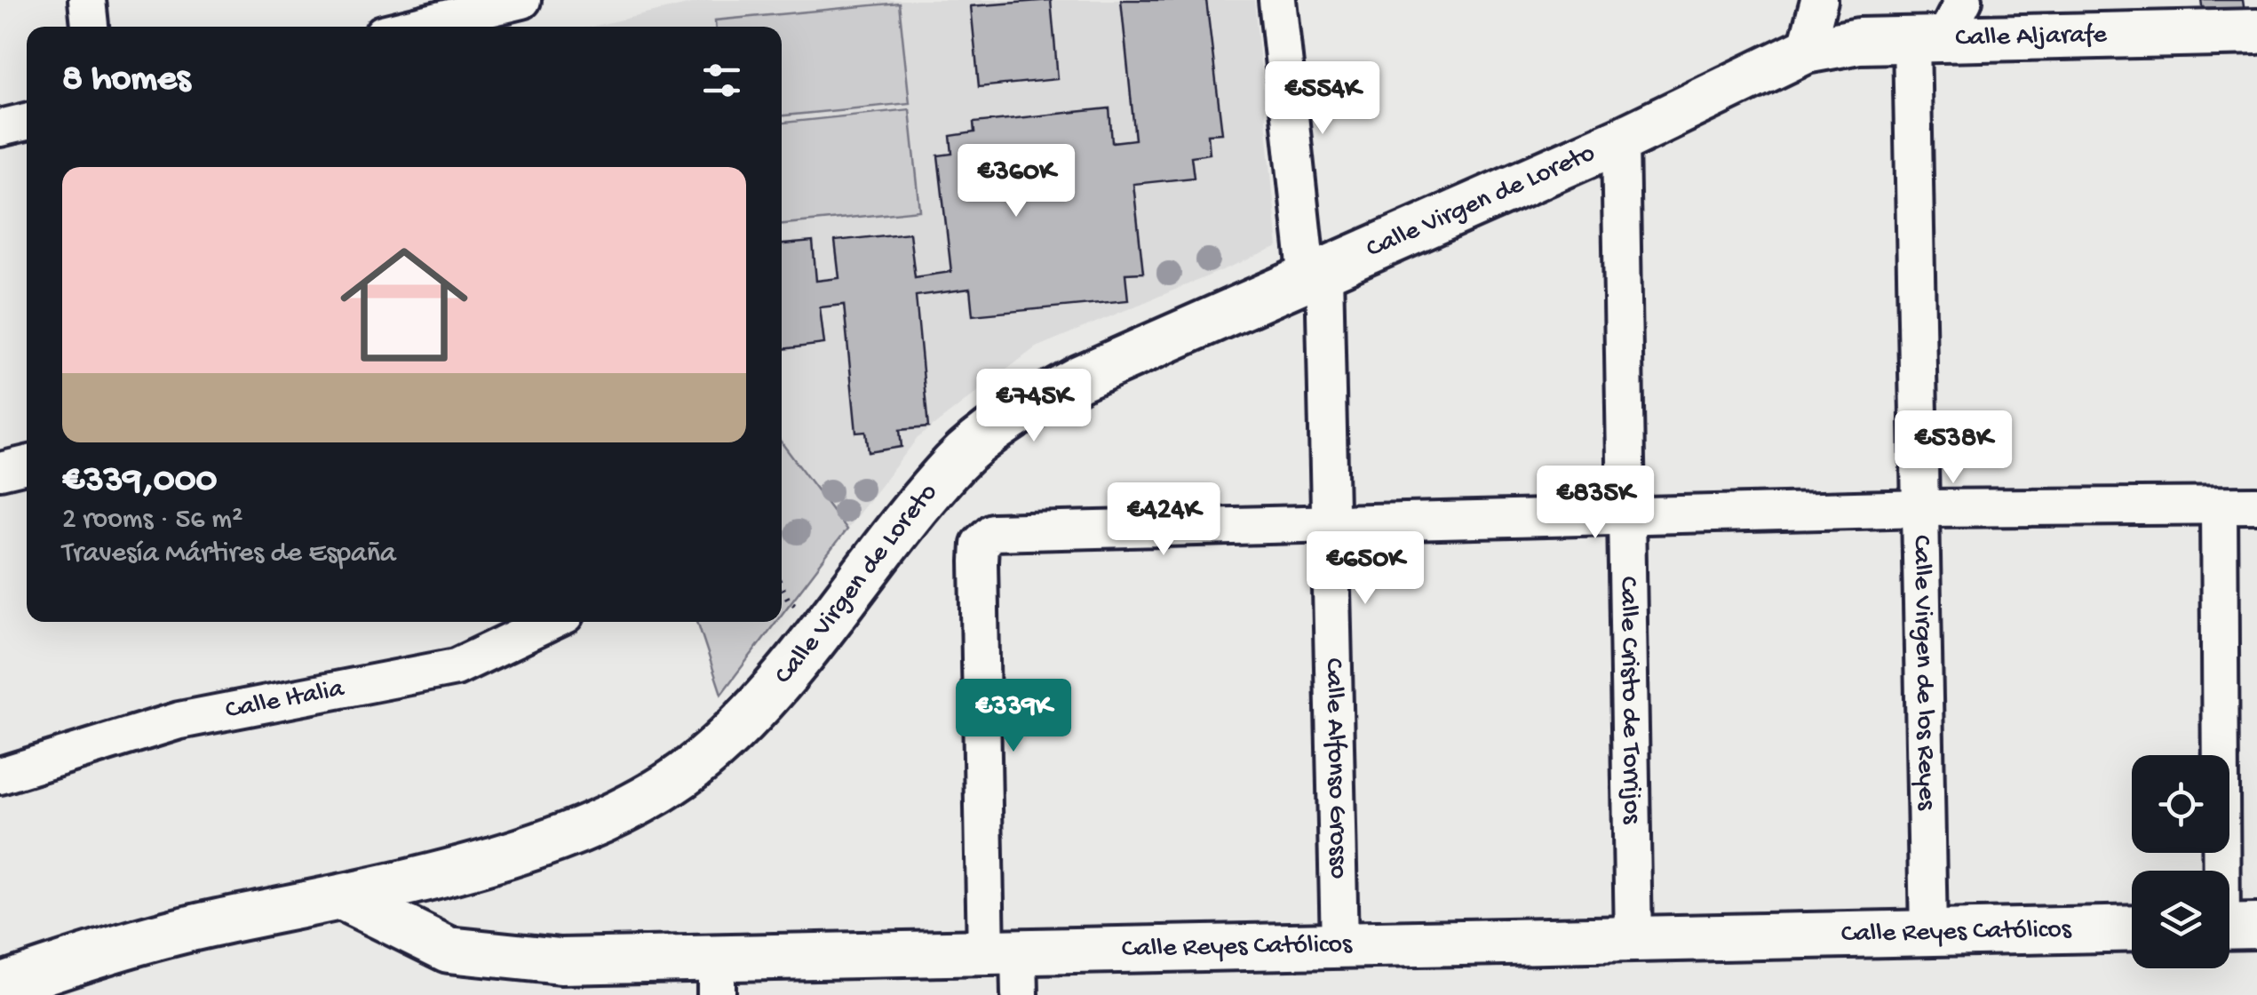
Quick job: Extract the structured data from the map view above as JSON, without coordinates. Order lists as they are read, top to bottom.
{
  "streets": {
    "street": [
      "Calle Aljarafe",
      "Calle Virgen de Loreto",
      "Calle Virgen de los Reyes",
      "Calle Italia",
      "Calle Cristo de Torrijos",
      "Calle Alfonso Grosso",
      "Calle Reyes Católicos"
    ]
  },
  "crossings": [
    ["Calle Aljarafe", "Calle Virgen de Loreto"],
    ["Calle Aljarafe", "Calle Virgen de los Reyes"],
    ["Calle Virgen de Loreto", "Calle Cristo de Torrijos"],
    ["Calle Virgen de Loreto", "Calle Alfonso Grosso"],
    ["Calle Virgen de Loreto", "Calle Reyes Católicos"],
    ["Calle Virgen de los Reyes", "Calle Reyes Católicos"],
    ["Calle Cristo de Torrijos", "Calle Reyes Católicos"],
    ["Calle Alfonso Grosso", "Calle Reyes Católicos"]
  ],
  "page": {
    "heading": "8 homes",
    "price": [
      "€554K",
      "€360K",
      "€745K",
      "€538K",
      "€835K",
      "€424K",
      "€650K",
      "€339K"
    ],
    "list": [
      {
        "name": "€339,000",
        "note": "2 rooms · 56 m² · Travesía Mártires de España"
      }
    ]
  }
}
